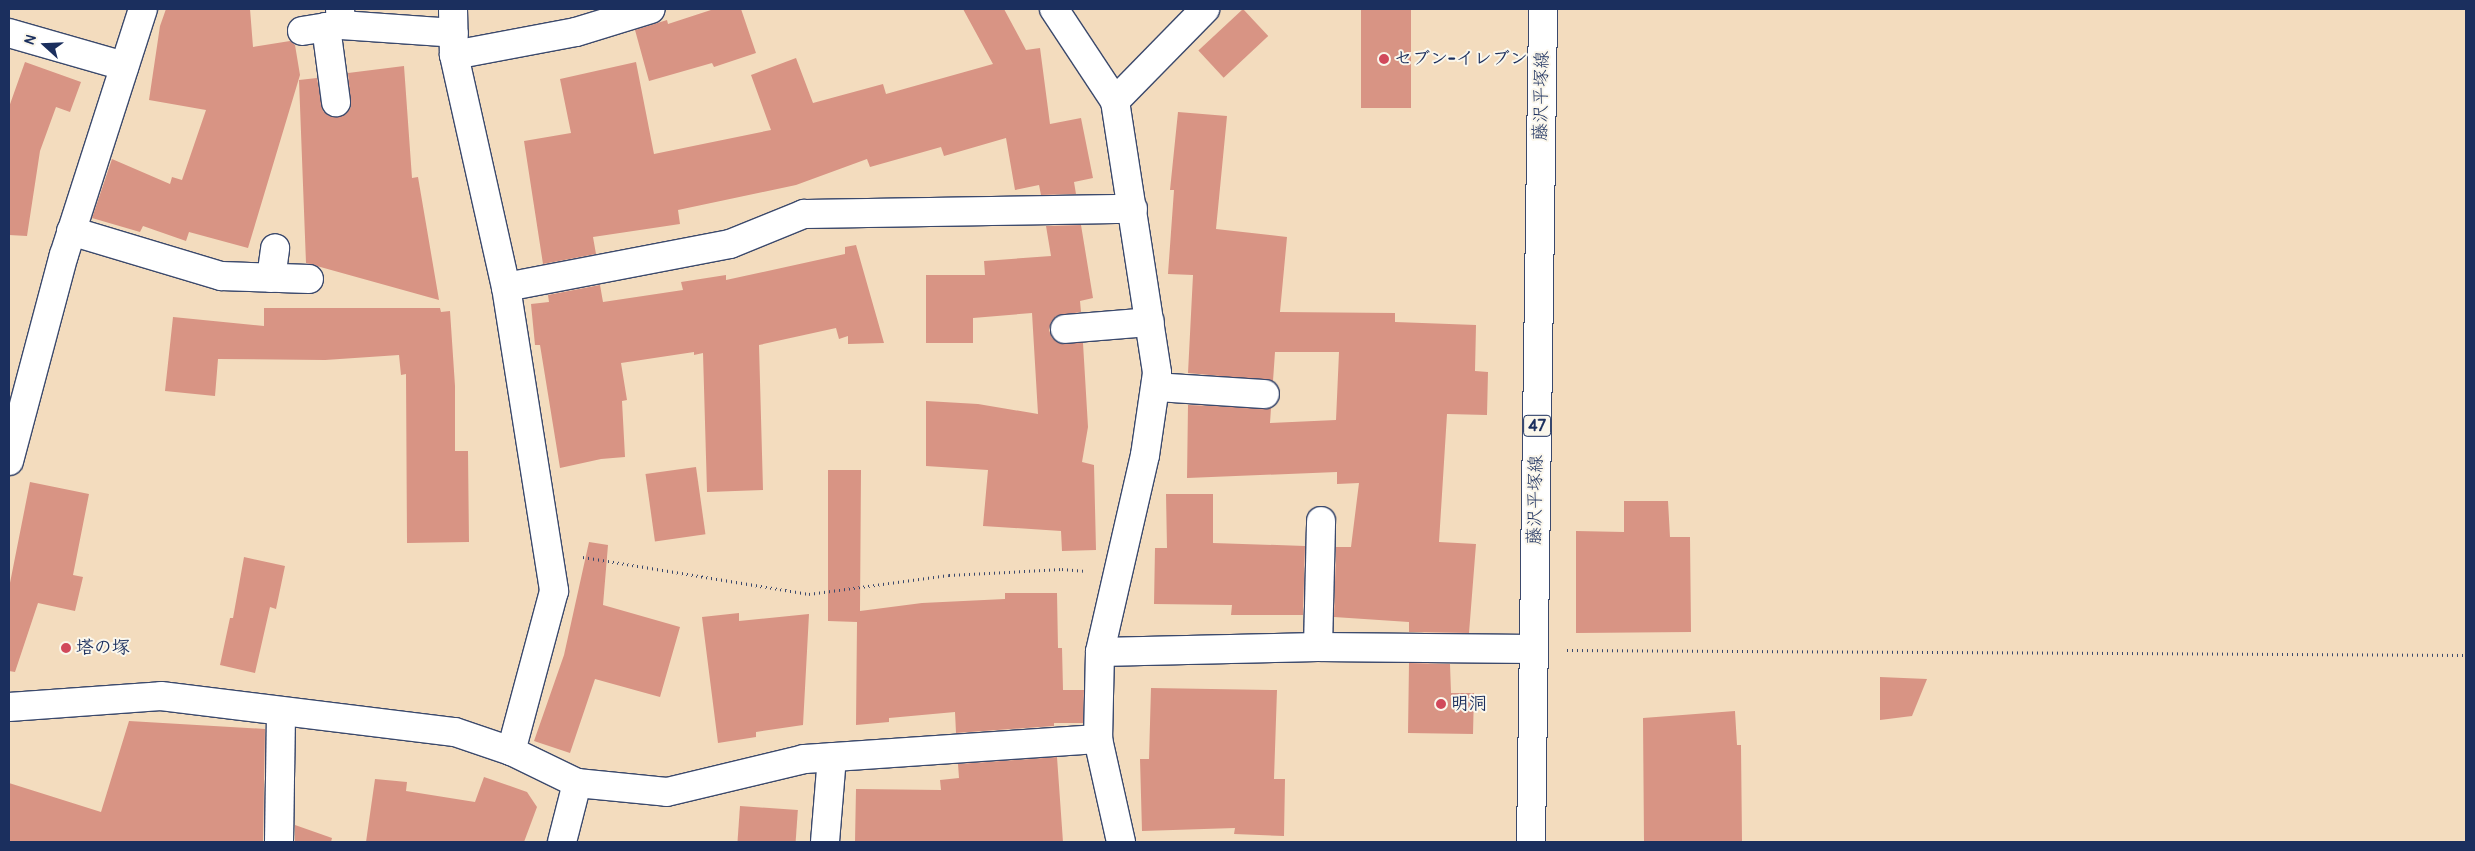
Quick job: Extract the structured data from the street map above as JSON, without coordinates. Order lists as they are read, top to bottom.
{
  "streets": {
    "street": ["藤沢平塚線", "47"]
  },
  "places": ["セブン-イレブン", "塔の塚", "明洞"],
  "north": "left"
}
